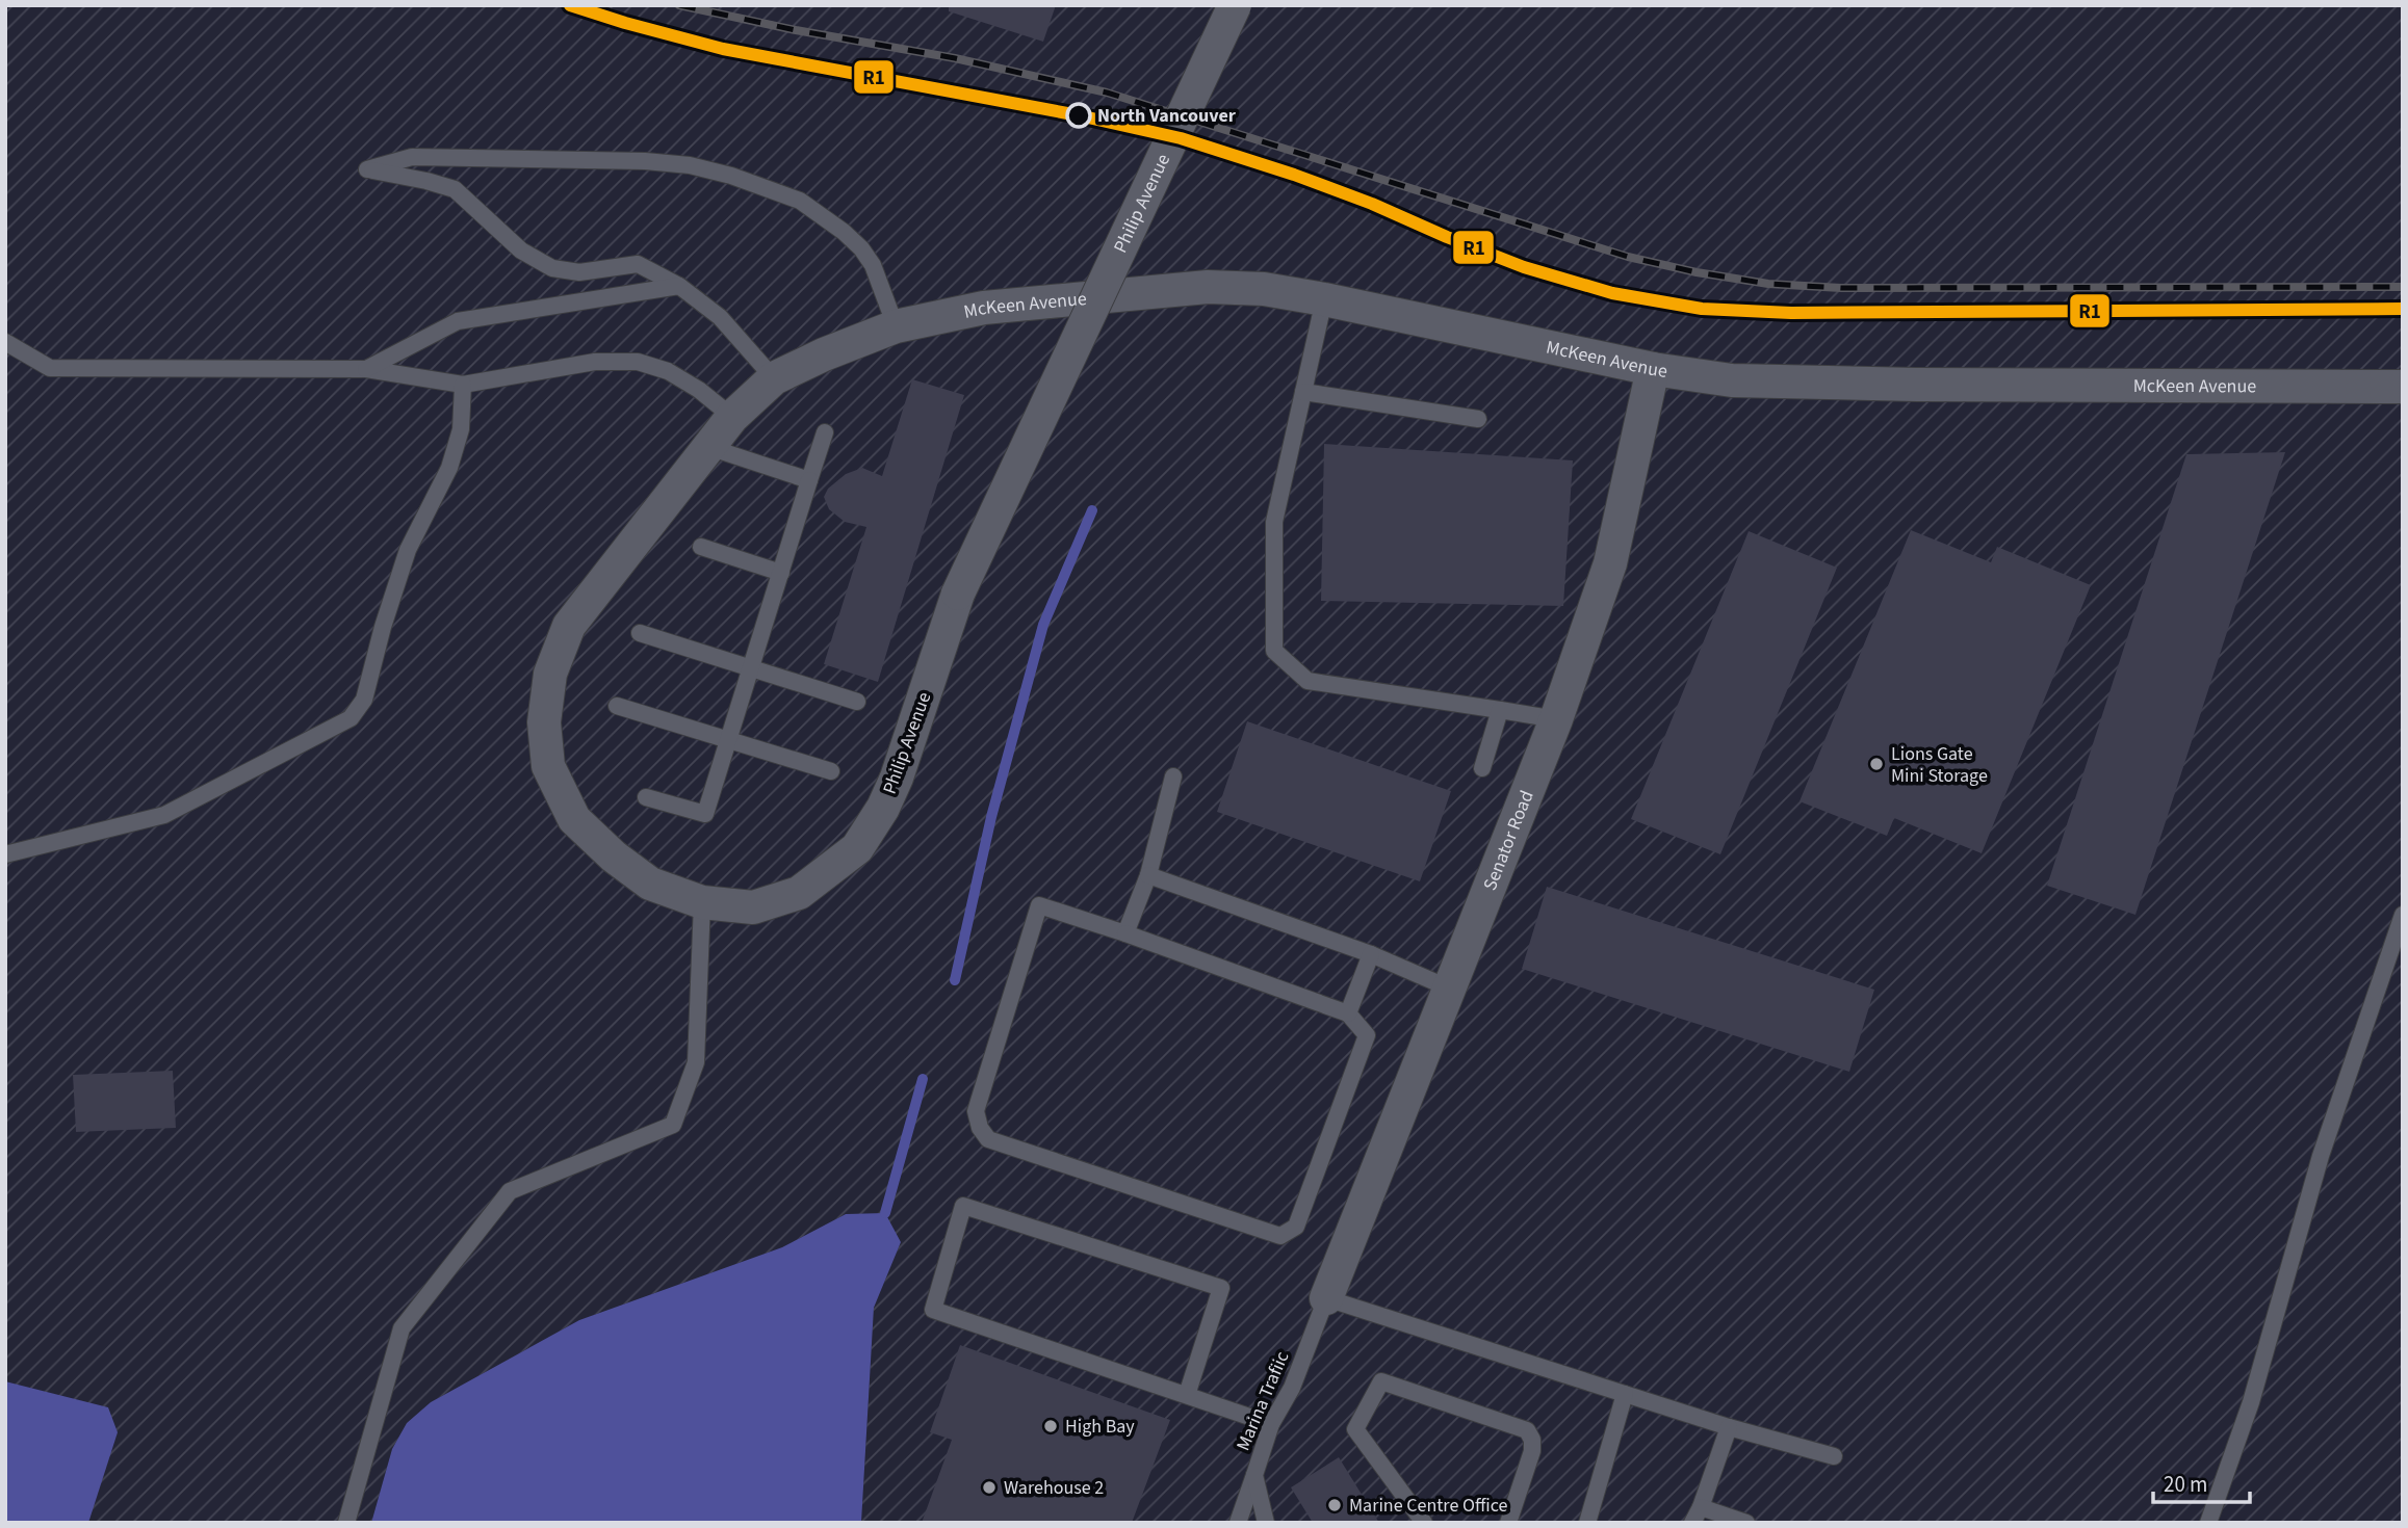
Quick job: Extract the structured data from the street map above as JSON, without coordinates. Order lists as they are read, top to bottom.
{
  "streets": {
    "street": ["Philip Avenue", "McKeen Avenue", "Senator Road"],
    "lane": ["Marina Trafiic"]
  },
  "crossings": [
    ["Philip Avenue", "McKeen Avenue"],
    ["McKeen Avenue", "Senator Road"],
    ["Senator Road", "Marina Trafiic"]
  ],
  "places": [
    "North Vancouver",
    "Lions Gate Mini Storage",
    "High Bay",
    "Warehouse 2",
    "Marine Centre Office"
  ],
  "lines": ["transit line R1"],
  "scale_bar": "20 m"
}
